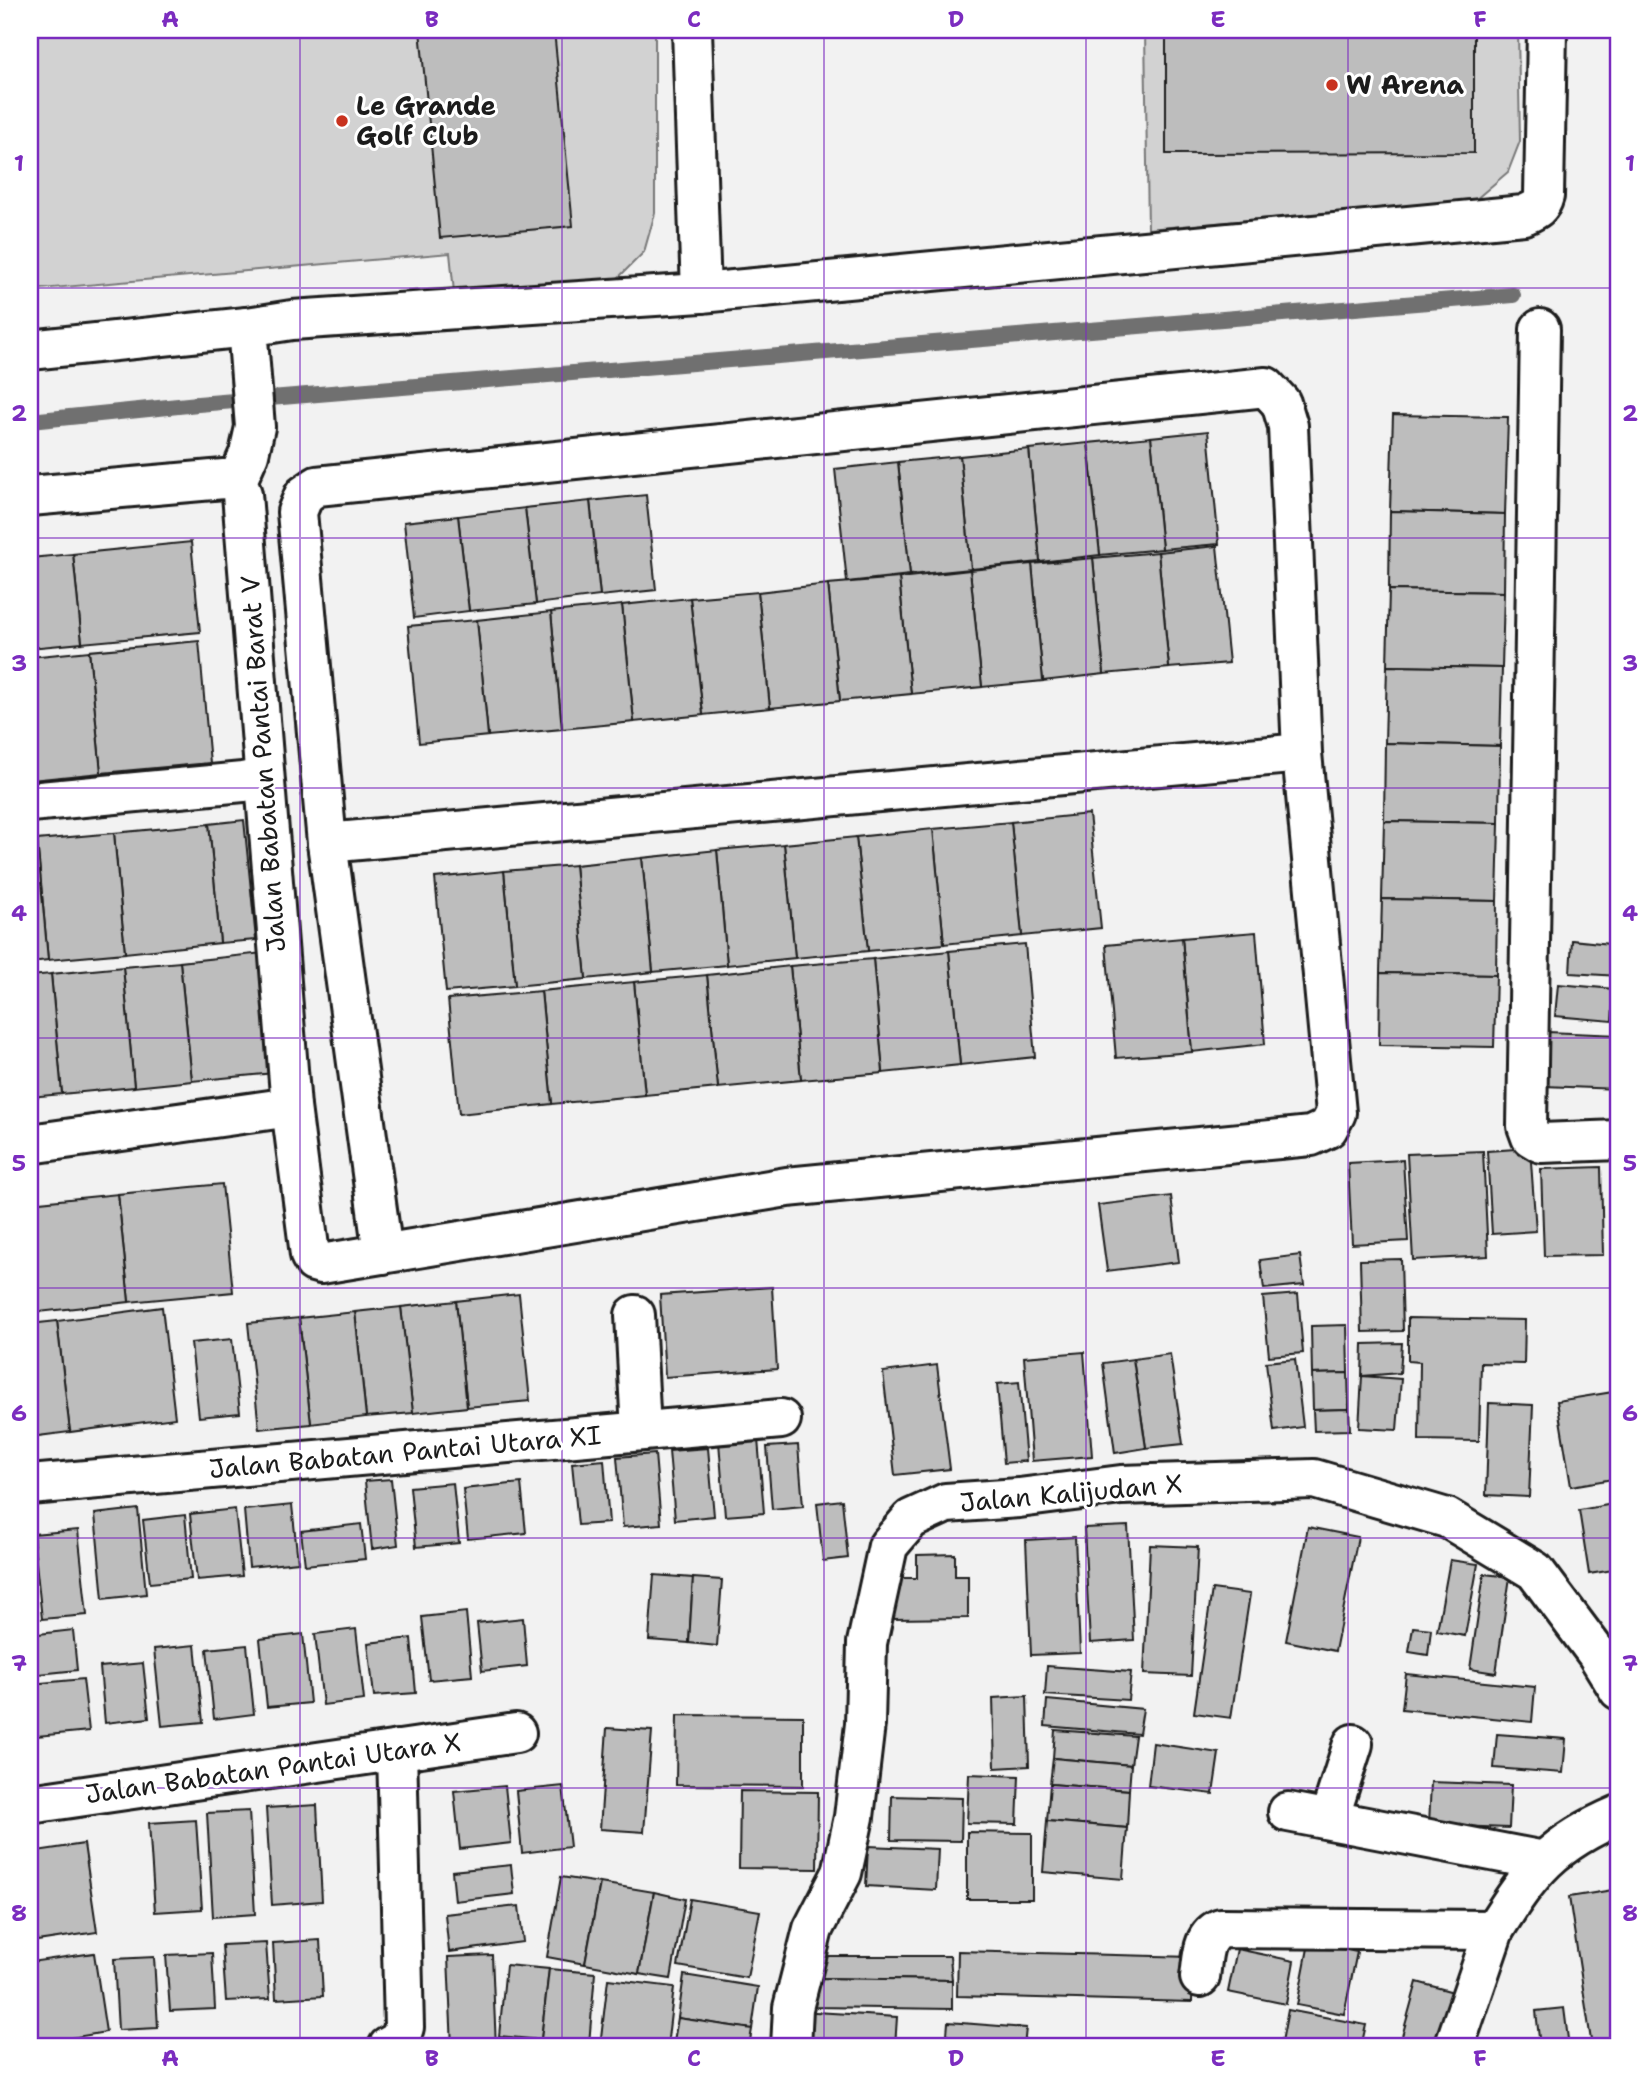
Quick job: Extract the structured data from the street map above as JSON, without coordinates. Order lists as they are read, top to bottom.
{
  "streets": {
    "street": [
      "Jalan Babatan Pantai Barat V",
      "Jalan Babatan Pantai Utara XI",
      "Jalan Kalijudan X",
      "Jalan Babatan Pantai Utara X"
    ]
  },
  "places": ["W Arena", "Le Grande Golf Club"],
  "grid": {
    "columns": [
      "A",
      "B",
      "C",
      "D",
      "E",
      "F"
    ],
    "rows": [
      "1",
      "2",
      "3",
      "4",
      "5",
      "6",
      "7",
      "8"
    ]
  }
}
